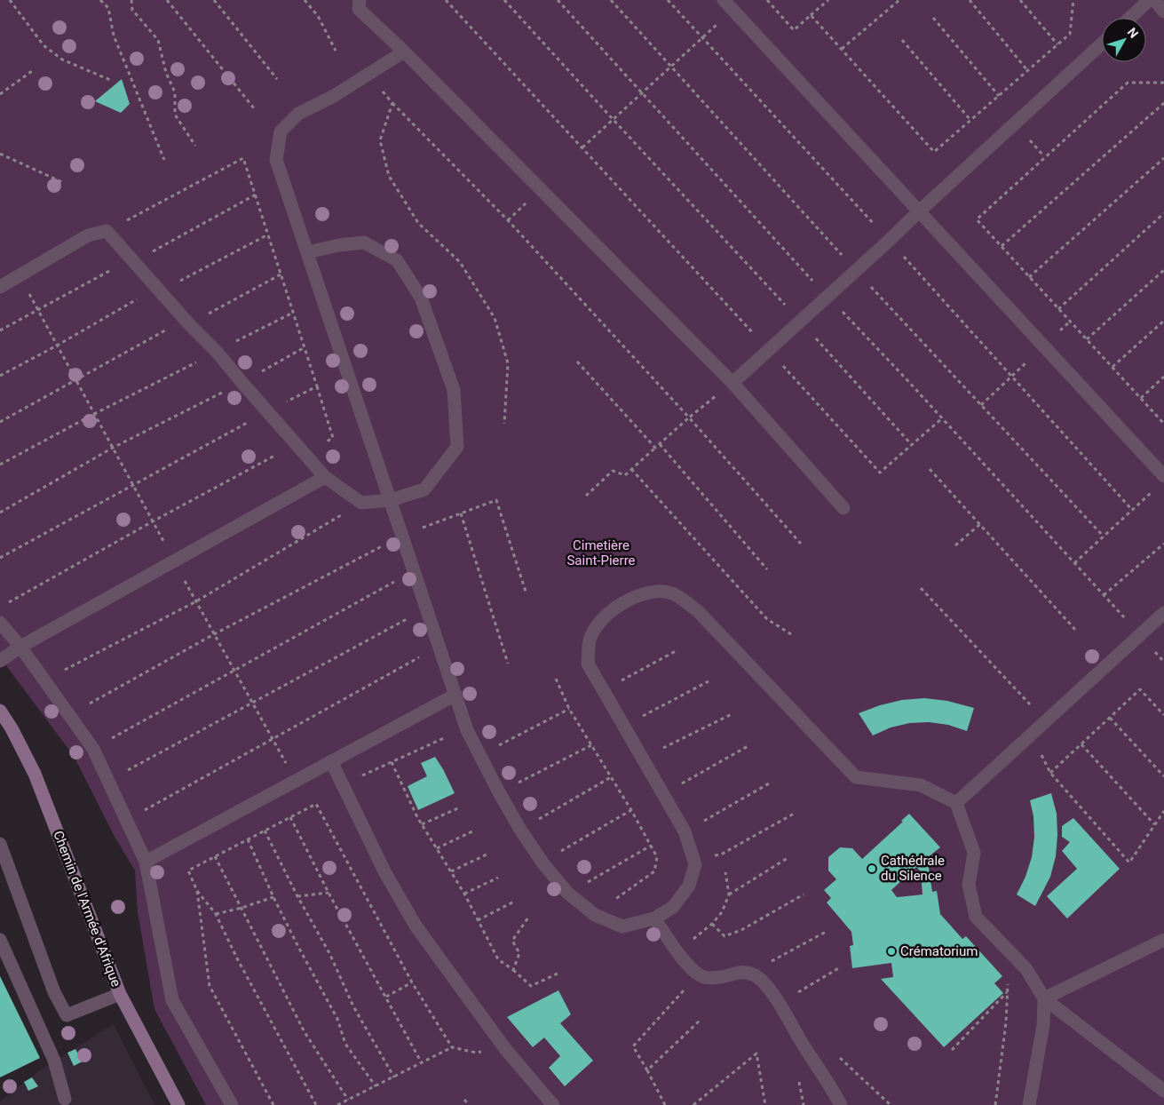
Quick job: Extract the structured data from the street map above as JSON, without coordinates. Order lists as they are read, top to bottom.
{
  "streets": {
    "street": ["Chemin de l'Armée d'Afrique"]
  },
  "parks": ["Cimetière Saint-Pierre"],
  "places": ["Cathédrale du Silence", "Crématorium"],
  "north": "top right"
}
